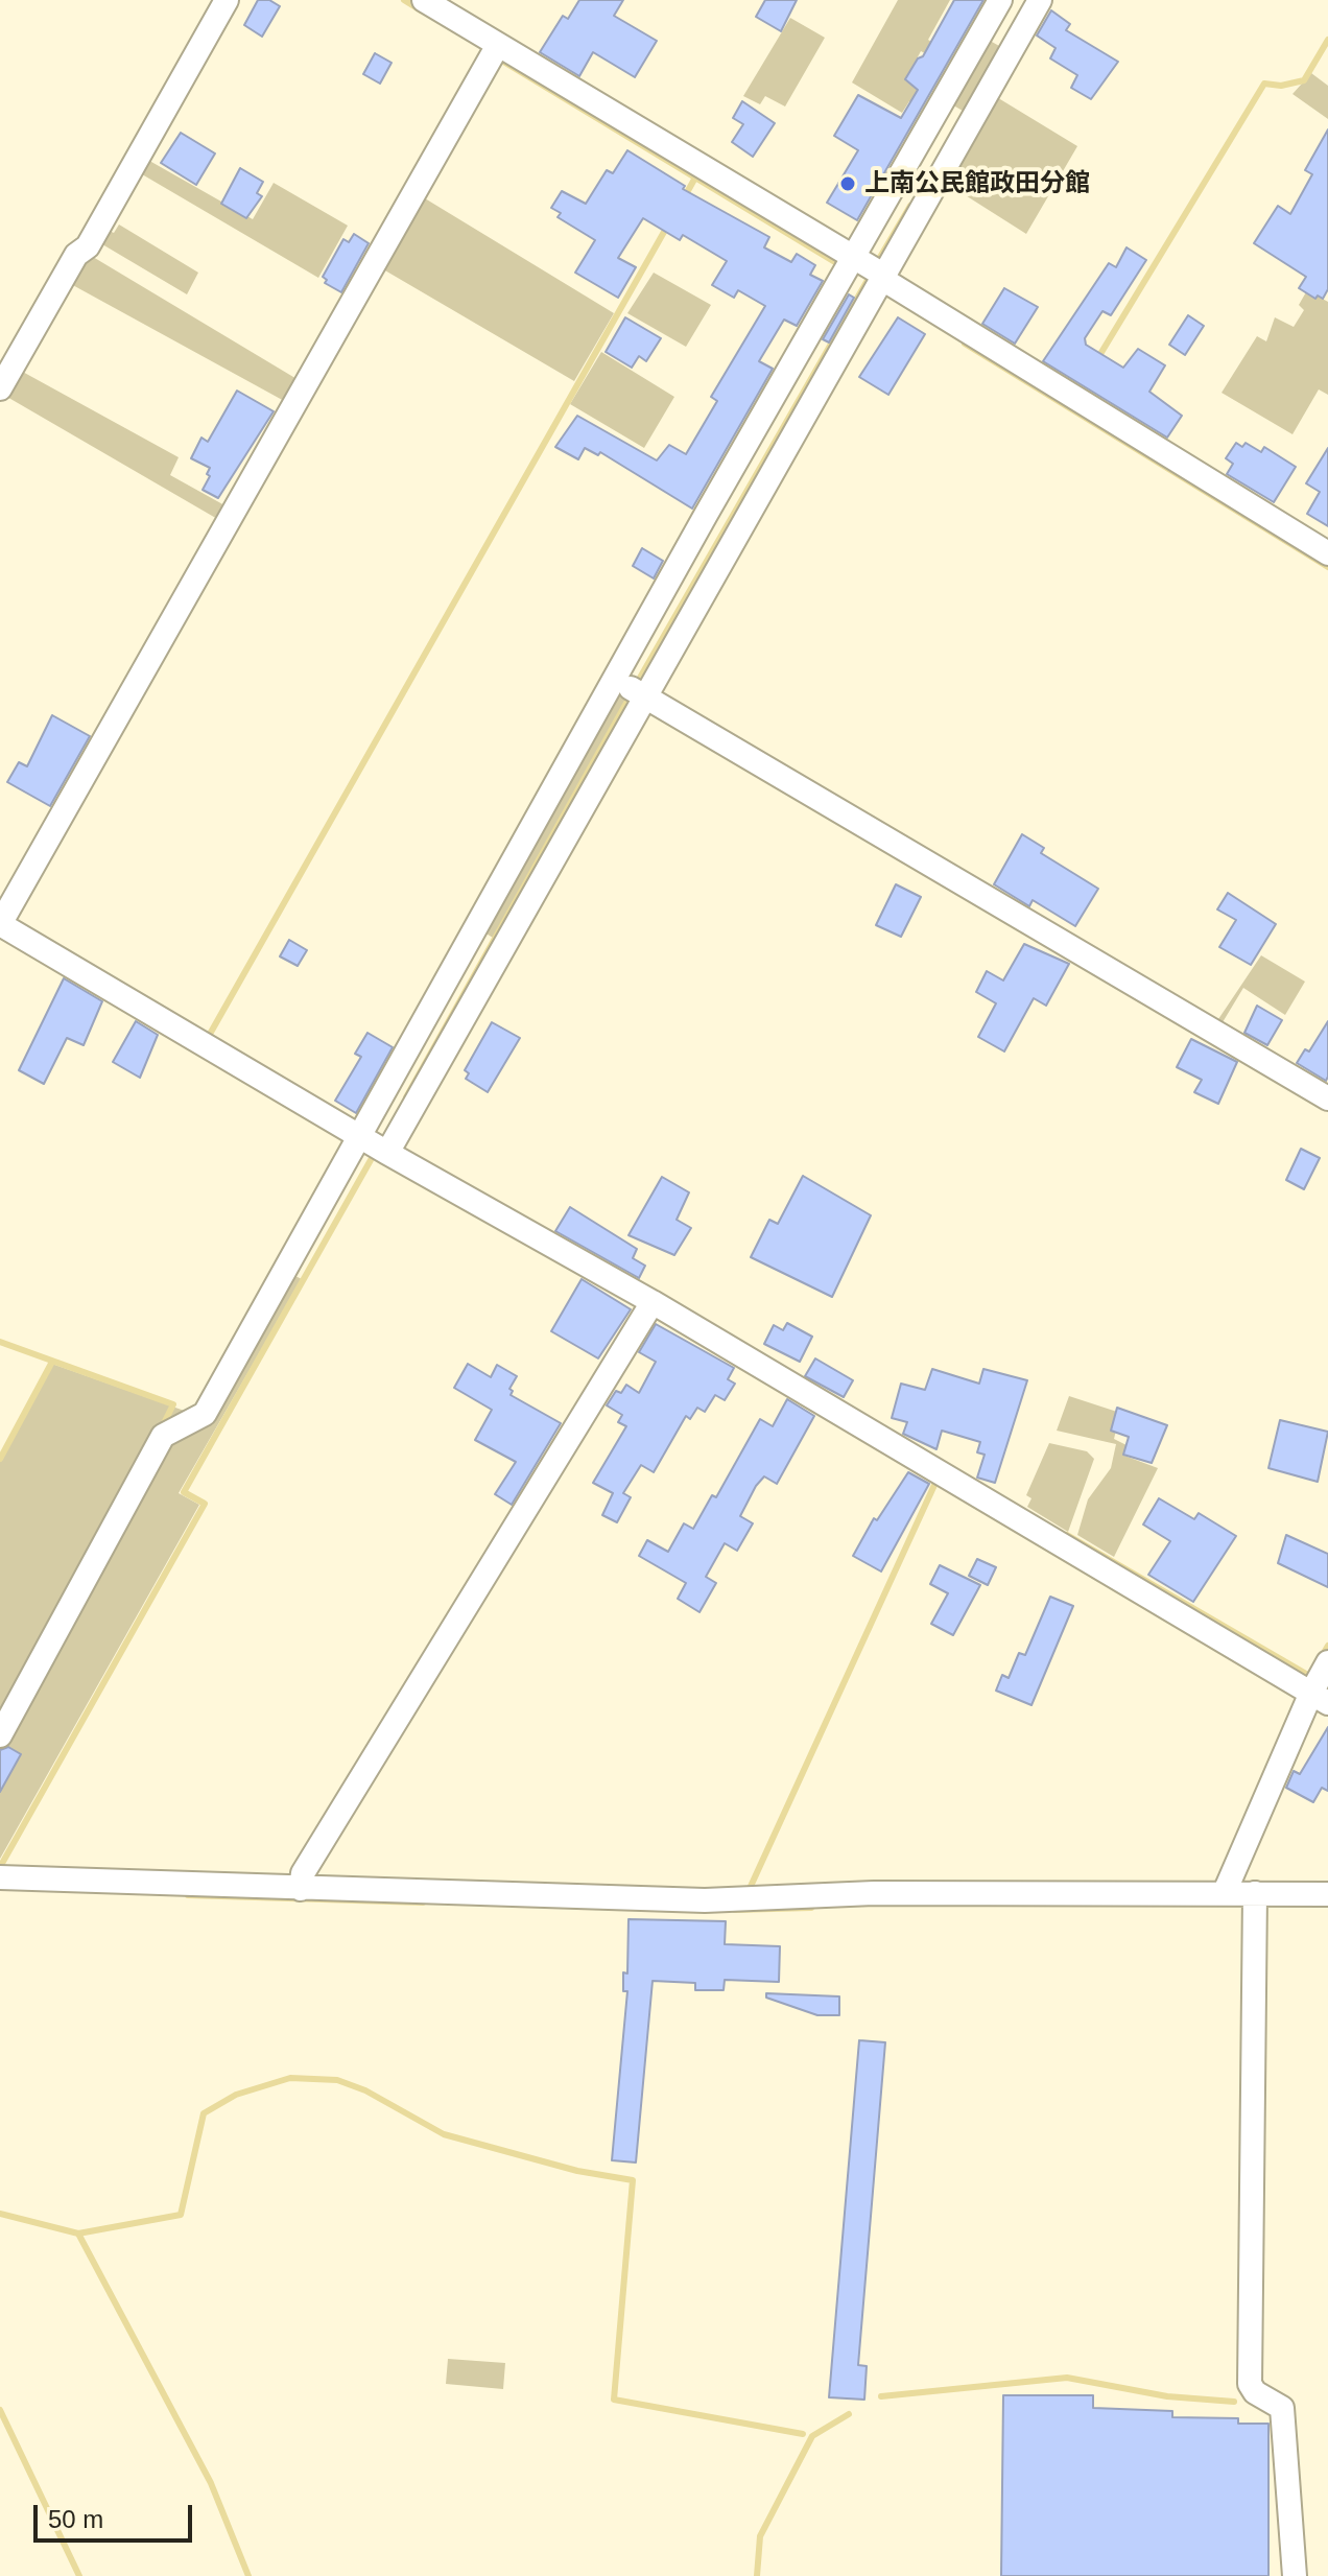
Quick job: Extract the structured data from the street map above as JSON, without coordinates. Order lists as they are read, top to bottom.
{
  "places": ["上南公民館政田分館"],
  "scale_bar": "50 m"
}
